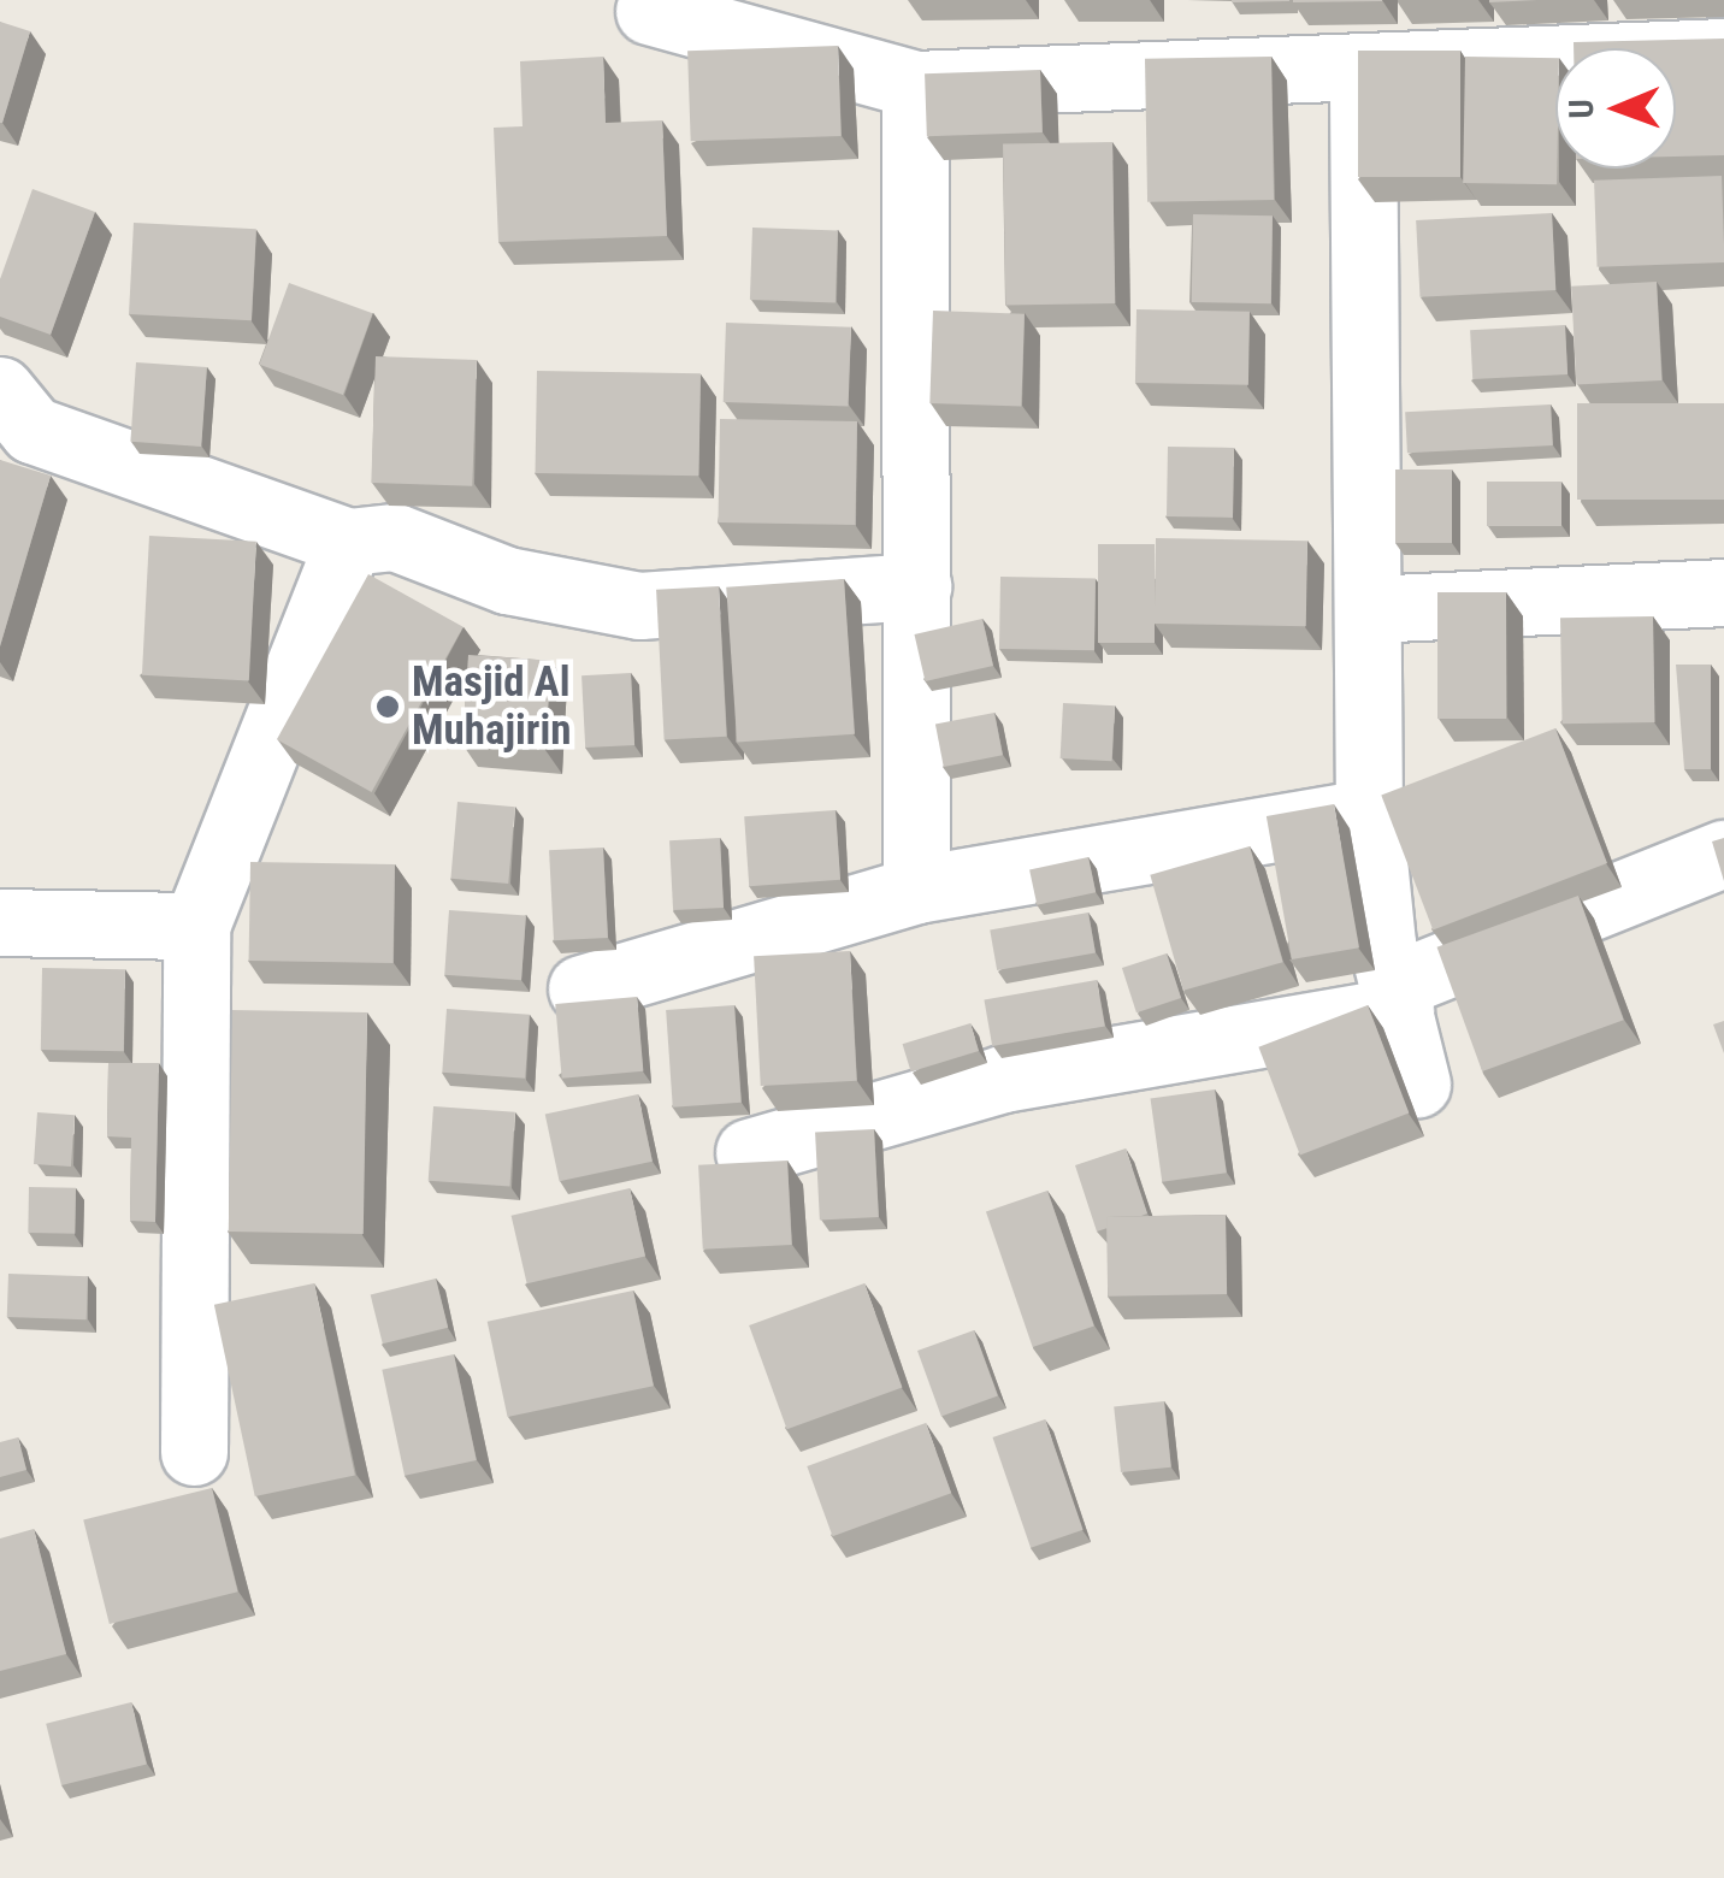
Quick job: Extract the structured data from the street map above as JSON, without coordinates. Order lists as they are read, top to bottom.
{
  "places": ["Masjid Al Muhajirin"],
  "north": "left"
}
